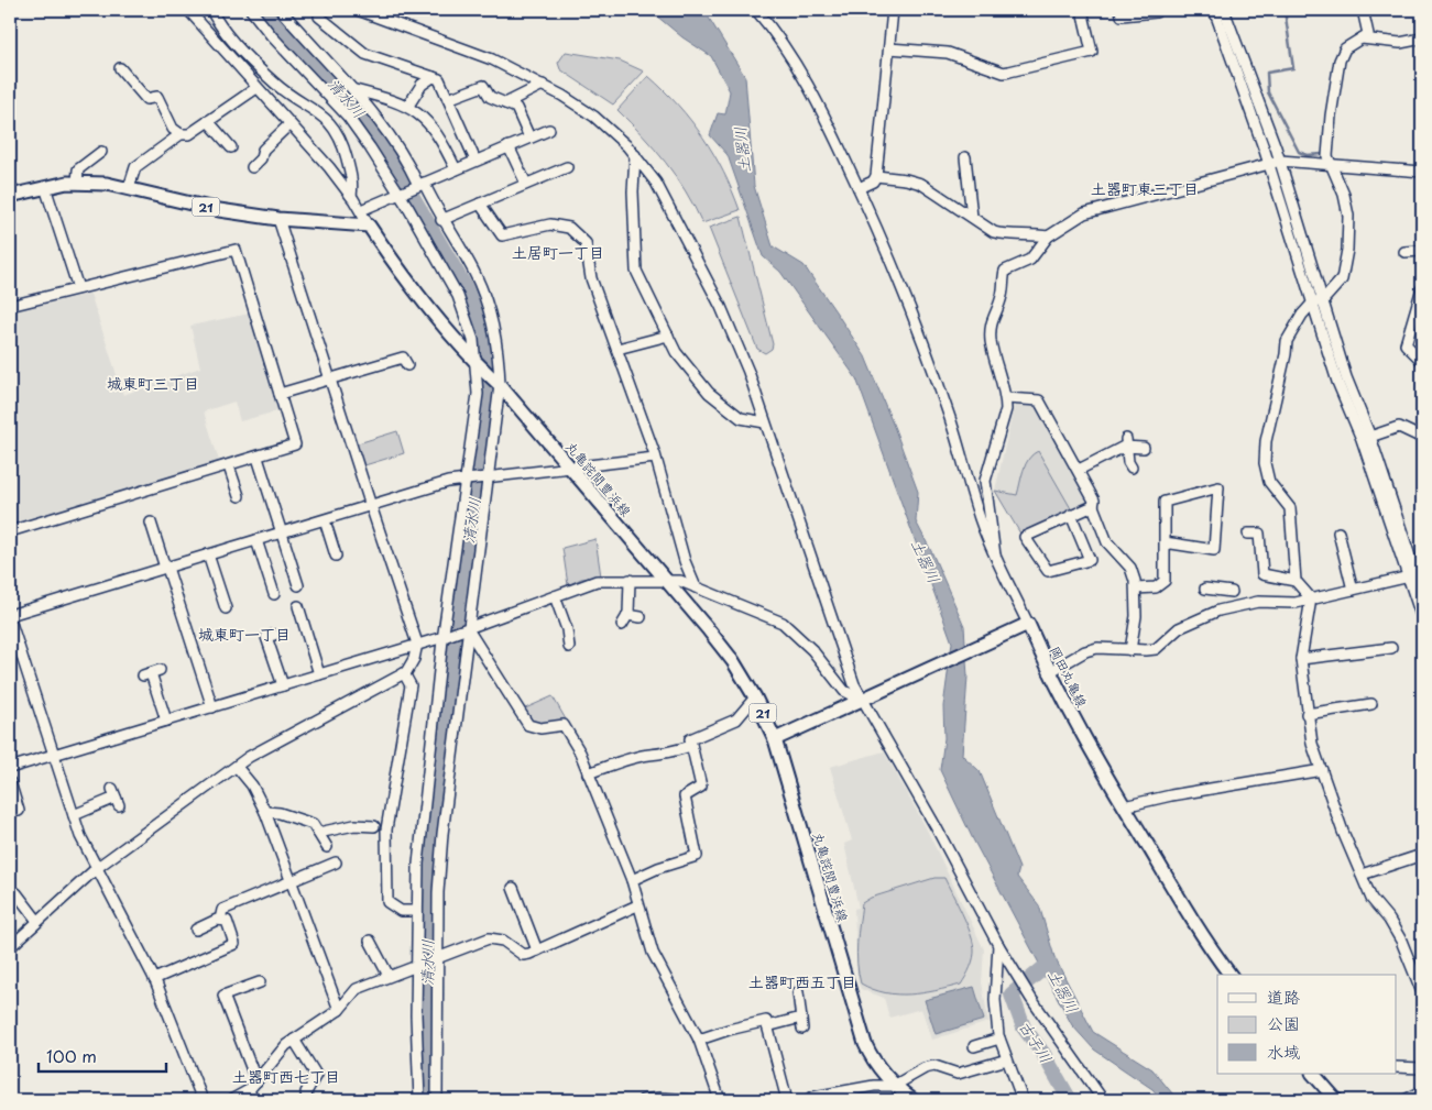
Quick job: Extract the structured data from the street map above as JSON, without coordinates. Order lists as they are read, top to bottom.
{
  "streets": {
    "main road": ["21", "丸亀詫間豊浜線", "岡田丸亀線"]
  },
  "crossings": [
    ["21", "丸亀詫間豊浜線"]
  ],
  "districts": [
    "土器町東三丁目",
    "土居町一丁目",
    "城東町三丁目",
    "城東町一丁目",
    "土器町西五丁目",
    "土器町西七丁目"
  ],
  "water": ["清水川", "土器川", "古子川"],
  "legend": ["道路", "公園", "水域"],
  "scale_bar": "100 m"
}
